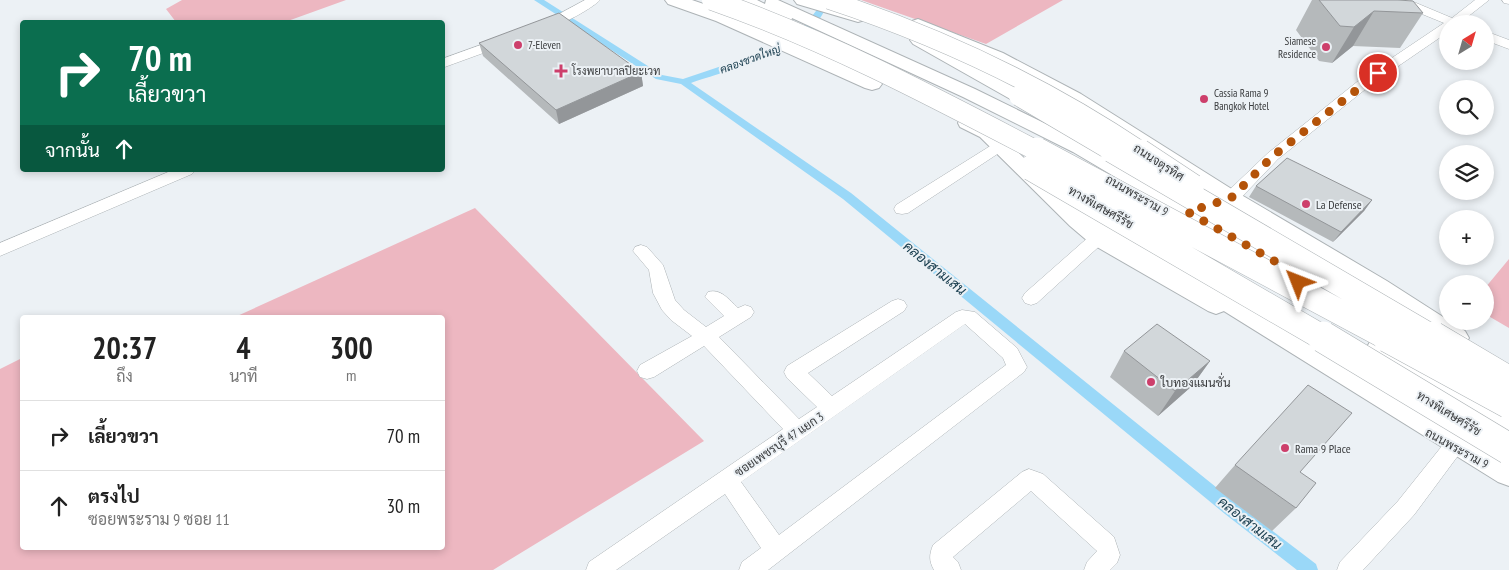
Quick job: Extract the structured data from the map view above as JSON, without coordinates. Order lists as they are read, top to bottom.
{
  "streets": {
    "highway": ["ทางพิเศษศรีรัช"],
    "main road": ["ถนนจตุรทิศ", "ถนนพระราม 9"],
    "street": ["ซอยเพชรบุรี 47 แยก 3"]
  },
  "water": ["คลองชวดใหญ่", "คลองสามเสน"],
  "places": {
    "other": [
      "7-Eleven",
      "Siamese Residence",
      "Cassia Rama 9 Bangkok Hotel",
      "La Defense",
      "ใบทองแมนชั่น",
      "Rama 9 Place"
    ],
    "health": ["โรงพยาบาลปิยะเวท"]
  },
  "north": "top right",
  "page": {
    "map_buttons": ["+", "−"],
    "turn": ["70 m", "เลี้ยวขวา"],
    "then": "จากนั้น",
    "eta": [
      "20:37",
      "ถึง",
      "4",
      "นาที",
      "300",
      "m"
    ],
    "list": [
      {
        "name": "เลี้ยวขวา",
        "value": "70 m"
      },
      {
        "name": "ตรงไป",
        "note": "ซอยพระราม 9 ซอย 11",
        "value": "30 m"
      }
    ]
  }
}
